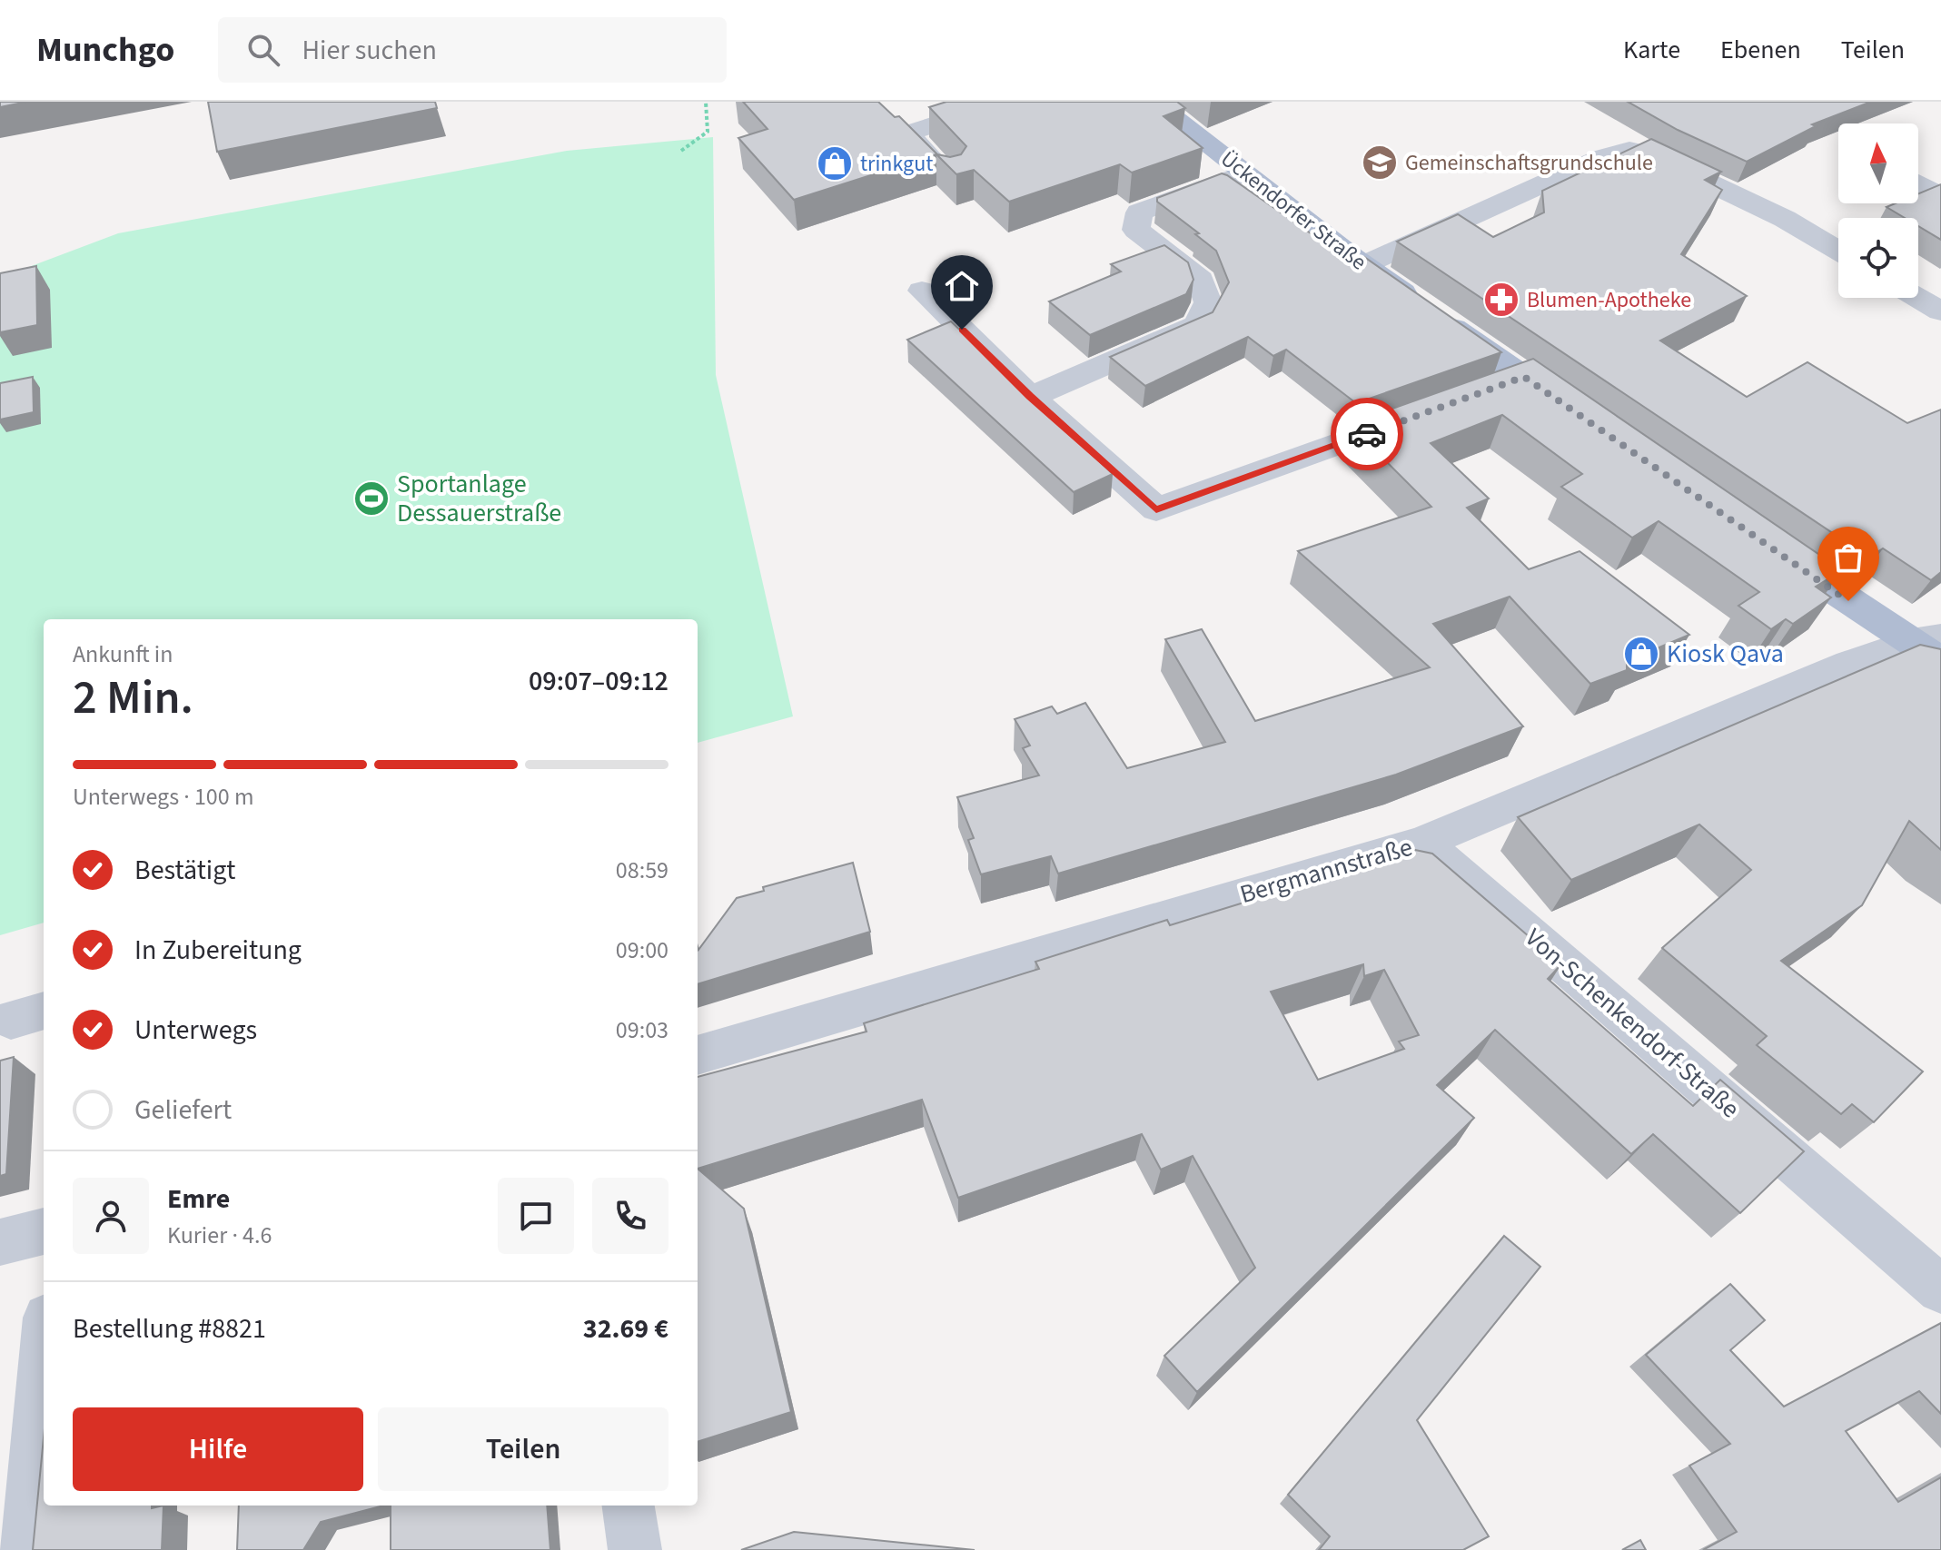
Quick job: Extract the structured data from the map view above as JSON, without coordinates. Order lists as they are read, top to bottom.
{
  "streets": {
    "main road": ["Ückendorfer Straße"],
    "street": ["Bergmannstraße", "Von-Schenkendorf-Straße"]
  },
  "crossings": [
    ["Bergmannstraße", "Von-Schenkendorf-Straße"]
  ],
  "places": {
    "school or university": ["Gemeinschaftsgrundschule"],
    "shop": ["trinkgut", "Kiosk Qava"],
    "pharmacy": ["Blumen-Apotheke"],
    "sports": ["Sportanlage Dessauerstraße"]
  },
  "north": "top",
  "page": {
    "header": "Munchgo",
    "search": "Hier suchen",
    "nav": ["Karte", "Ebenen", "Teilen"],
    "heading": ["2 Min.", "Ankunft in", "09:07–09:12"],
    "panel": [
      "Emre",
      "Kurier · 4.6",
      "Bestellung #8821",
      "32.69 €"
    ],
    "bar": "Unterwegs · 100 m",
    "list": [
      ["Bestätigt", "08:59"],
      ["In Zubereitung", "09:00"],
      ["Unterwegs", "09:03"],
      "Geliefert"
    ],
    "buttons": ["Hilfe", "Teilen"]
  }
}
